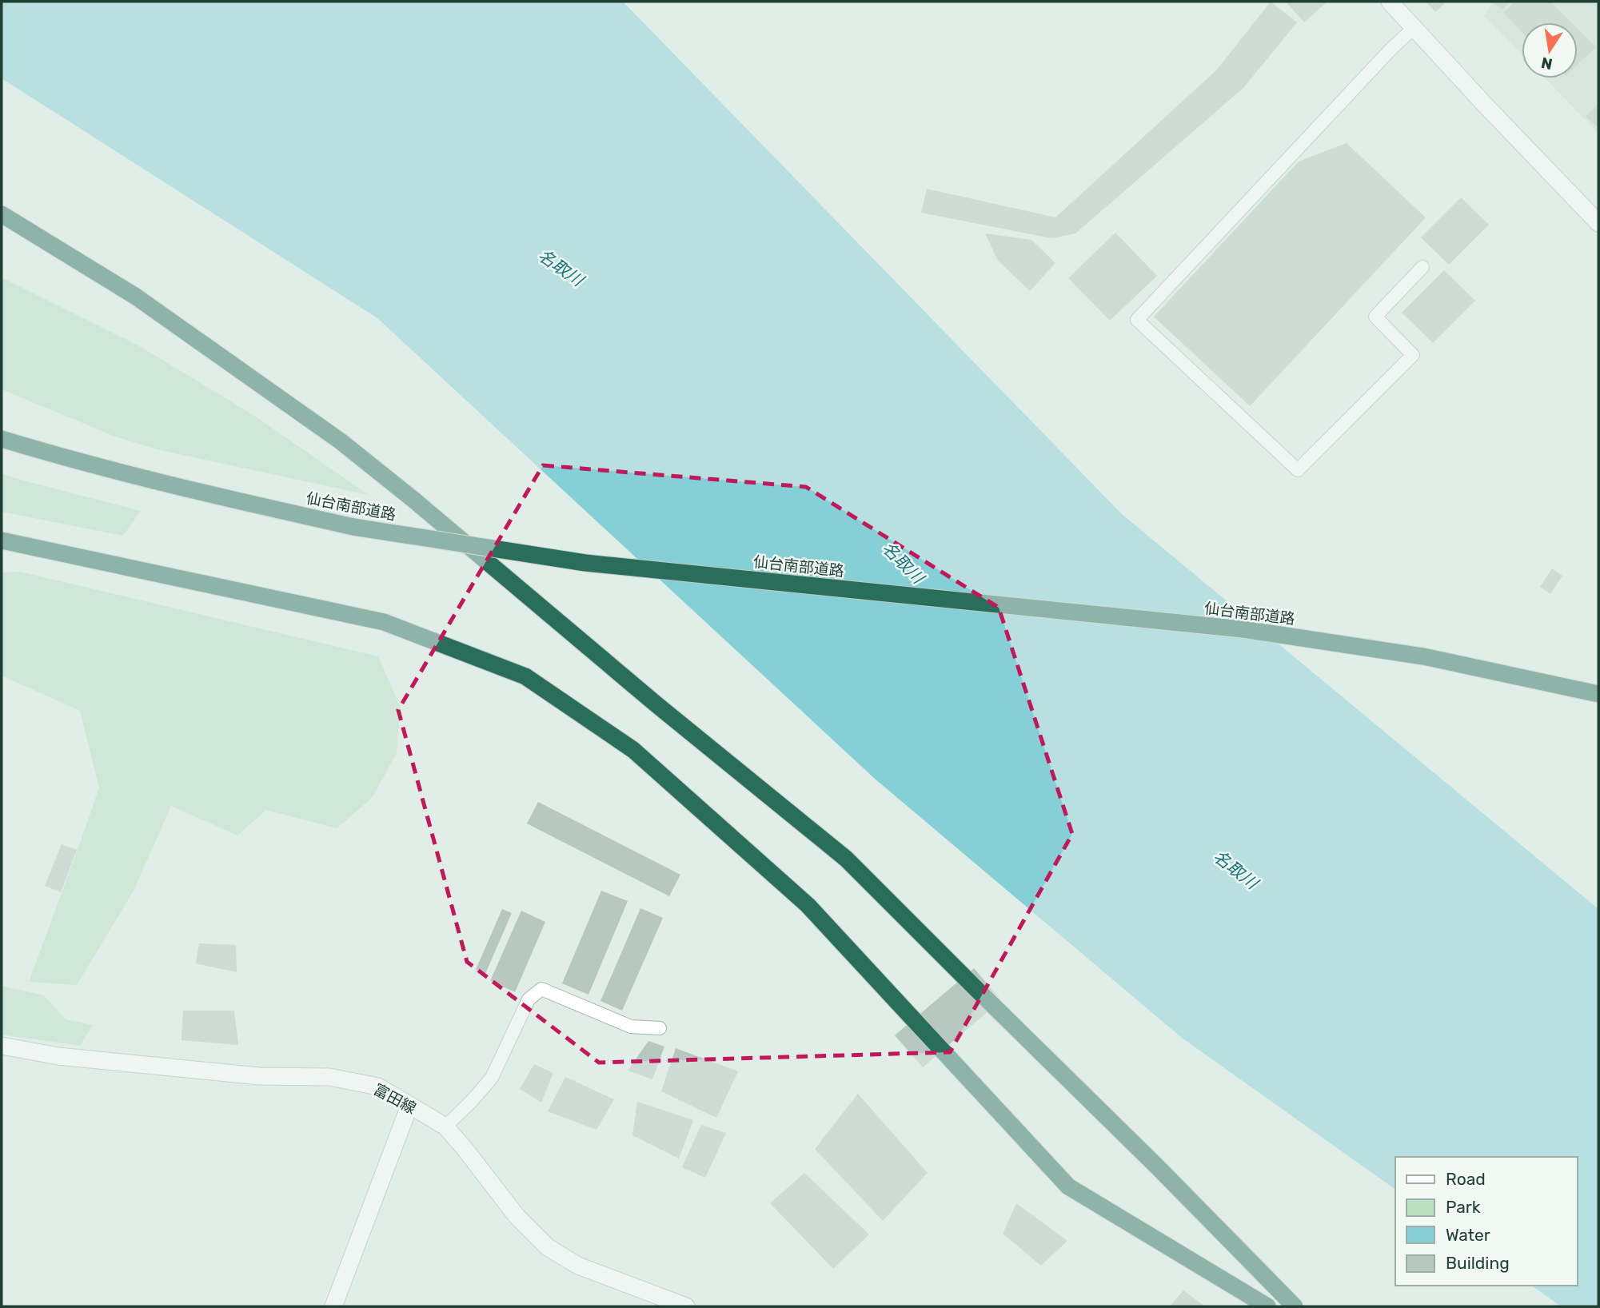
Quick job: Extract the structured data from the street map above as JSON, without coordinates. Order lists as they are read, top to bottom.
{
  "streets": {
    "highway": ["仙台南部道路"],
    "street": ["富田線"]
  },
  "water": ["名取川"],
  "legend": [
    "Road",
    "Park",
    "Water",
    "Building"
  ],
  "north": "bottom"
}
